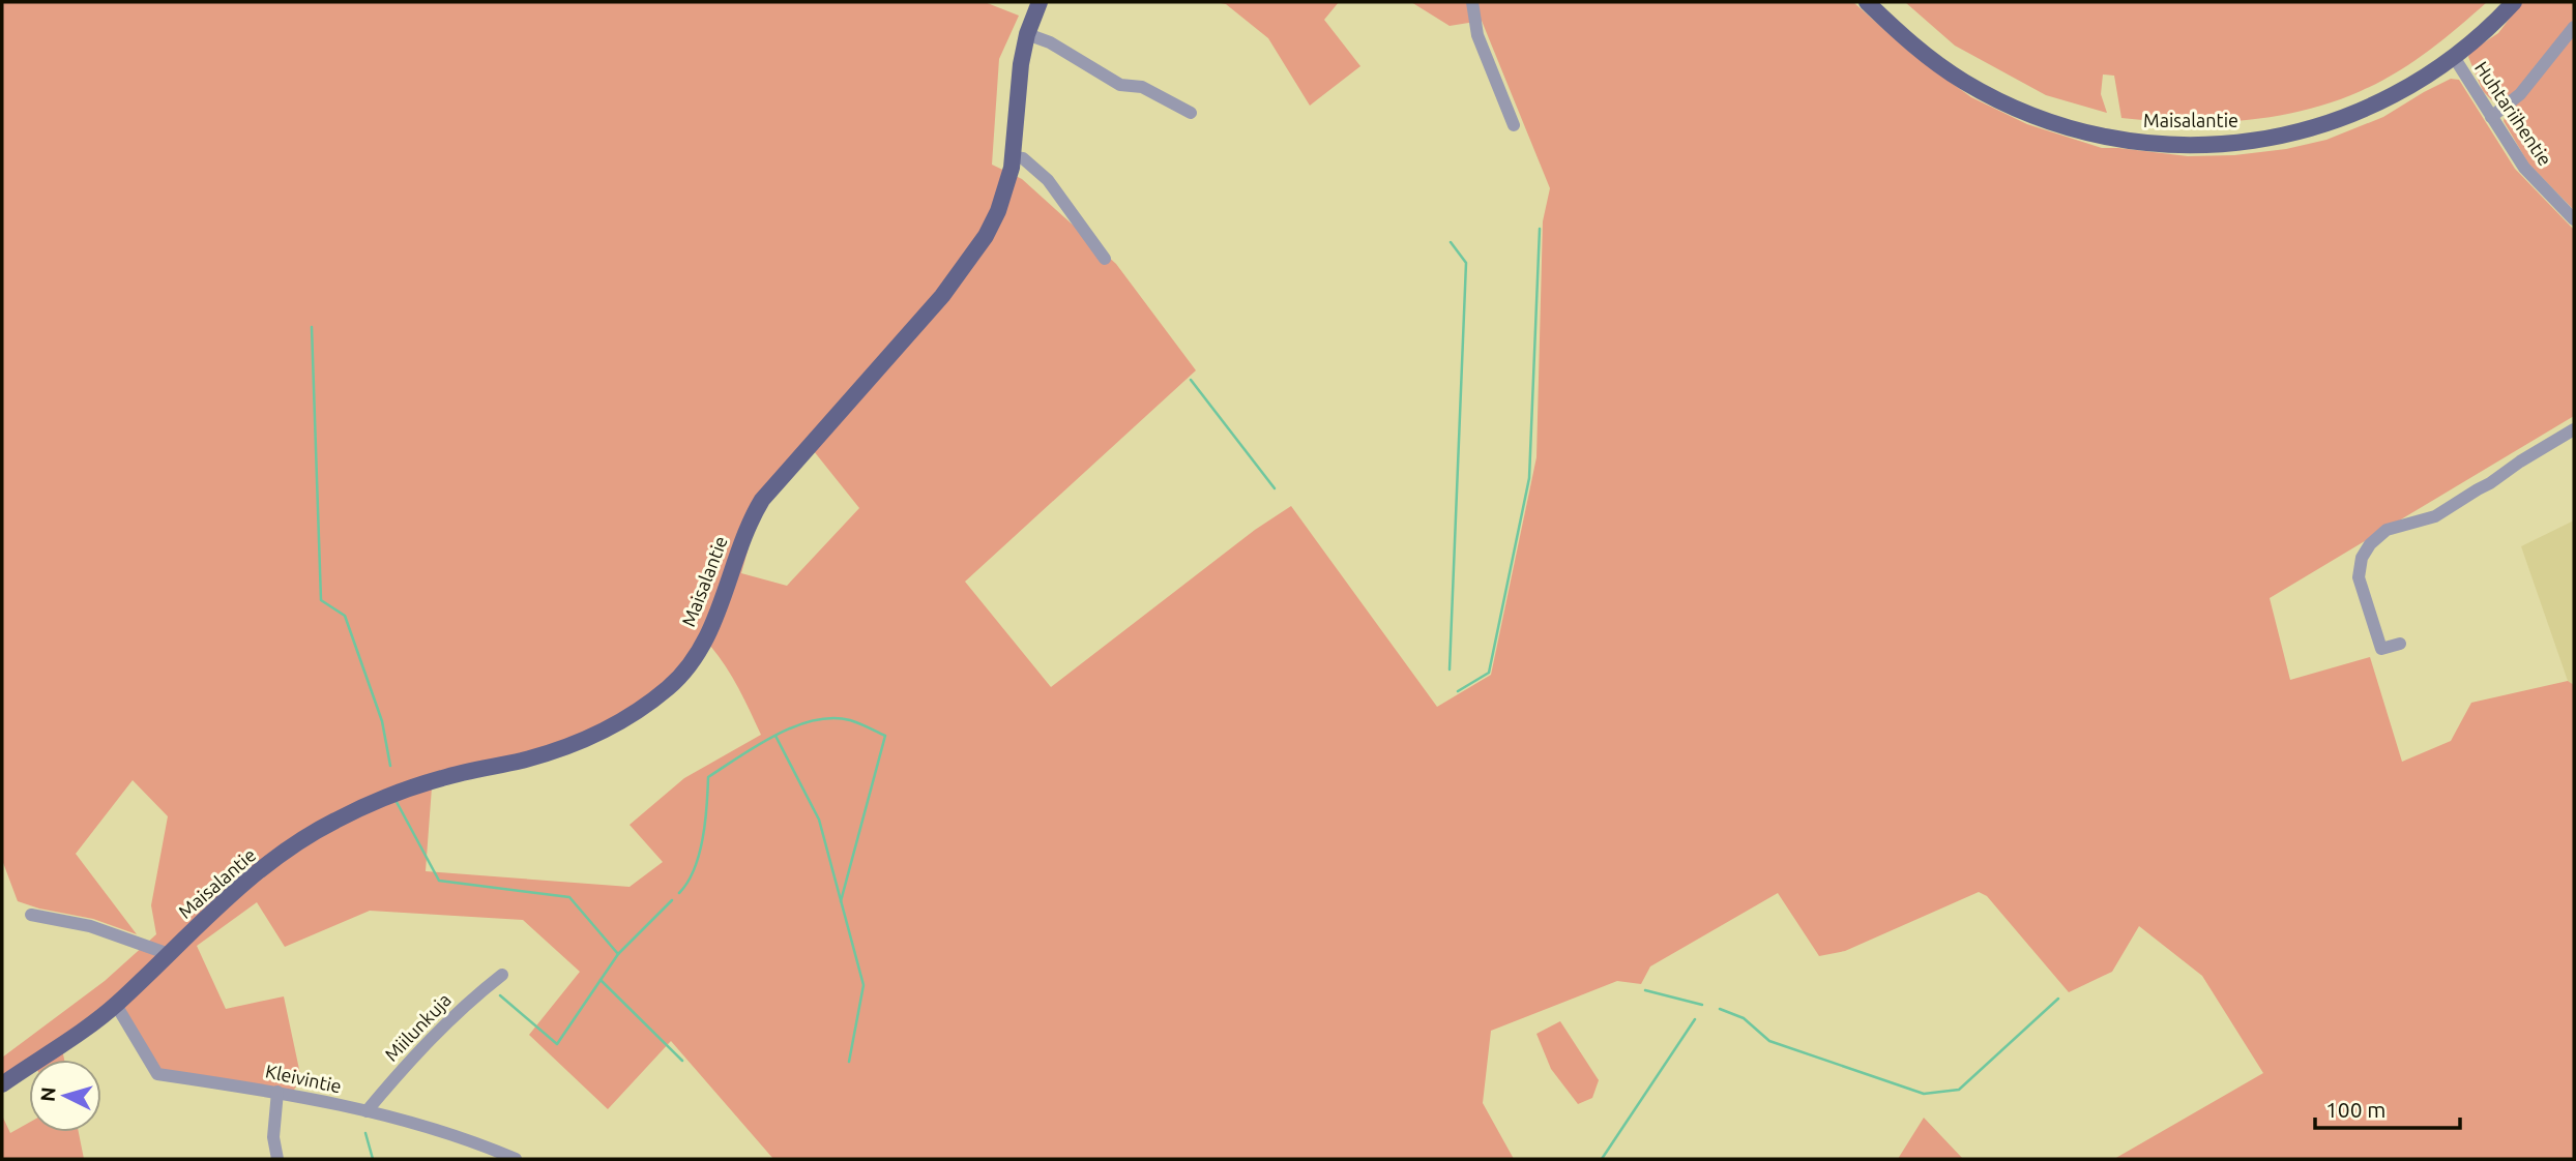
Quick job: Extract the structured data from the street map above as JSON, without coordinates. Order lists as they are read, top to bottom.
{
  "streets": {
    "main road": ["Maisalantie"],
    "street": ["Huhtariihentie", "Miilunkuja", "Kleivintie"]
  },
  "crossings": [
    ["Huhtariihentie", "Maisalantie"],
    ["Maisalantie", "Kleivintie"],
    ["Miilunkuja", "Kleivintie"]
  ],
  "scale_bar": "100 m",
  "north": "left"
}
